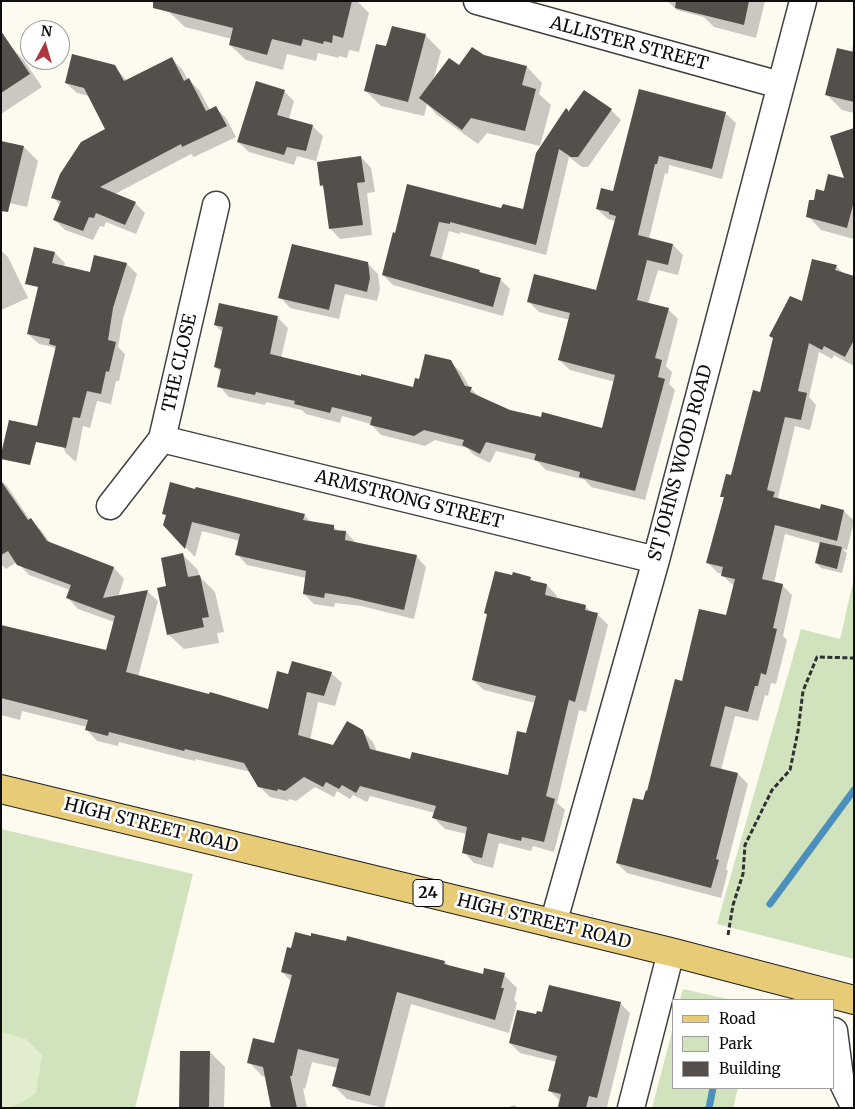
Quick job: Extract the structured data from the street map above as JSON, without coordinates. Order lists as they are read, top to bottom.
{
  "streets": {
    "main road": ["HIGH STREET ROAD", "24"],
    "street": [
      "ALLISTER STREET",
      "THE CLOSE",
      "ST JOHNS WOOD ROAD",
      "ARMSTRONG STREET"
    ]
  },
  "crossings": [
    ["ALLISTER STREET", "ST JOHNS WOOD ROAD"],
    ["THE CLOSE", "ARMSTRONG STREET"],
    ["ST JOHNS WOOD ROAD", "ARMSTRONG STREET"],
    ["ST JOHNS WOOD ROAD", "HIGH STREET ROAD"]
  ],
  "legend": ["Road", "Park", "Building"],
  "north": "top"
}
